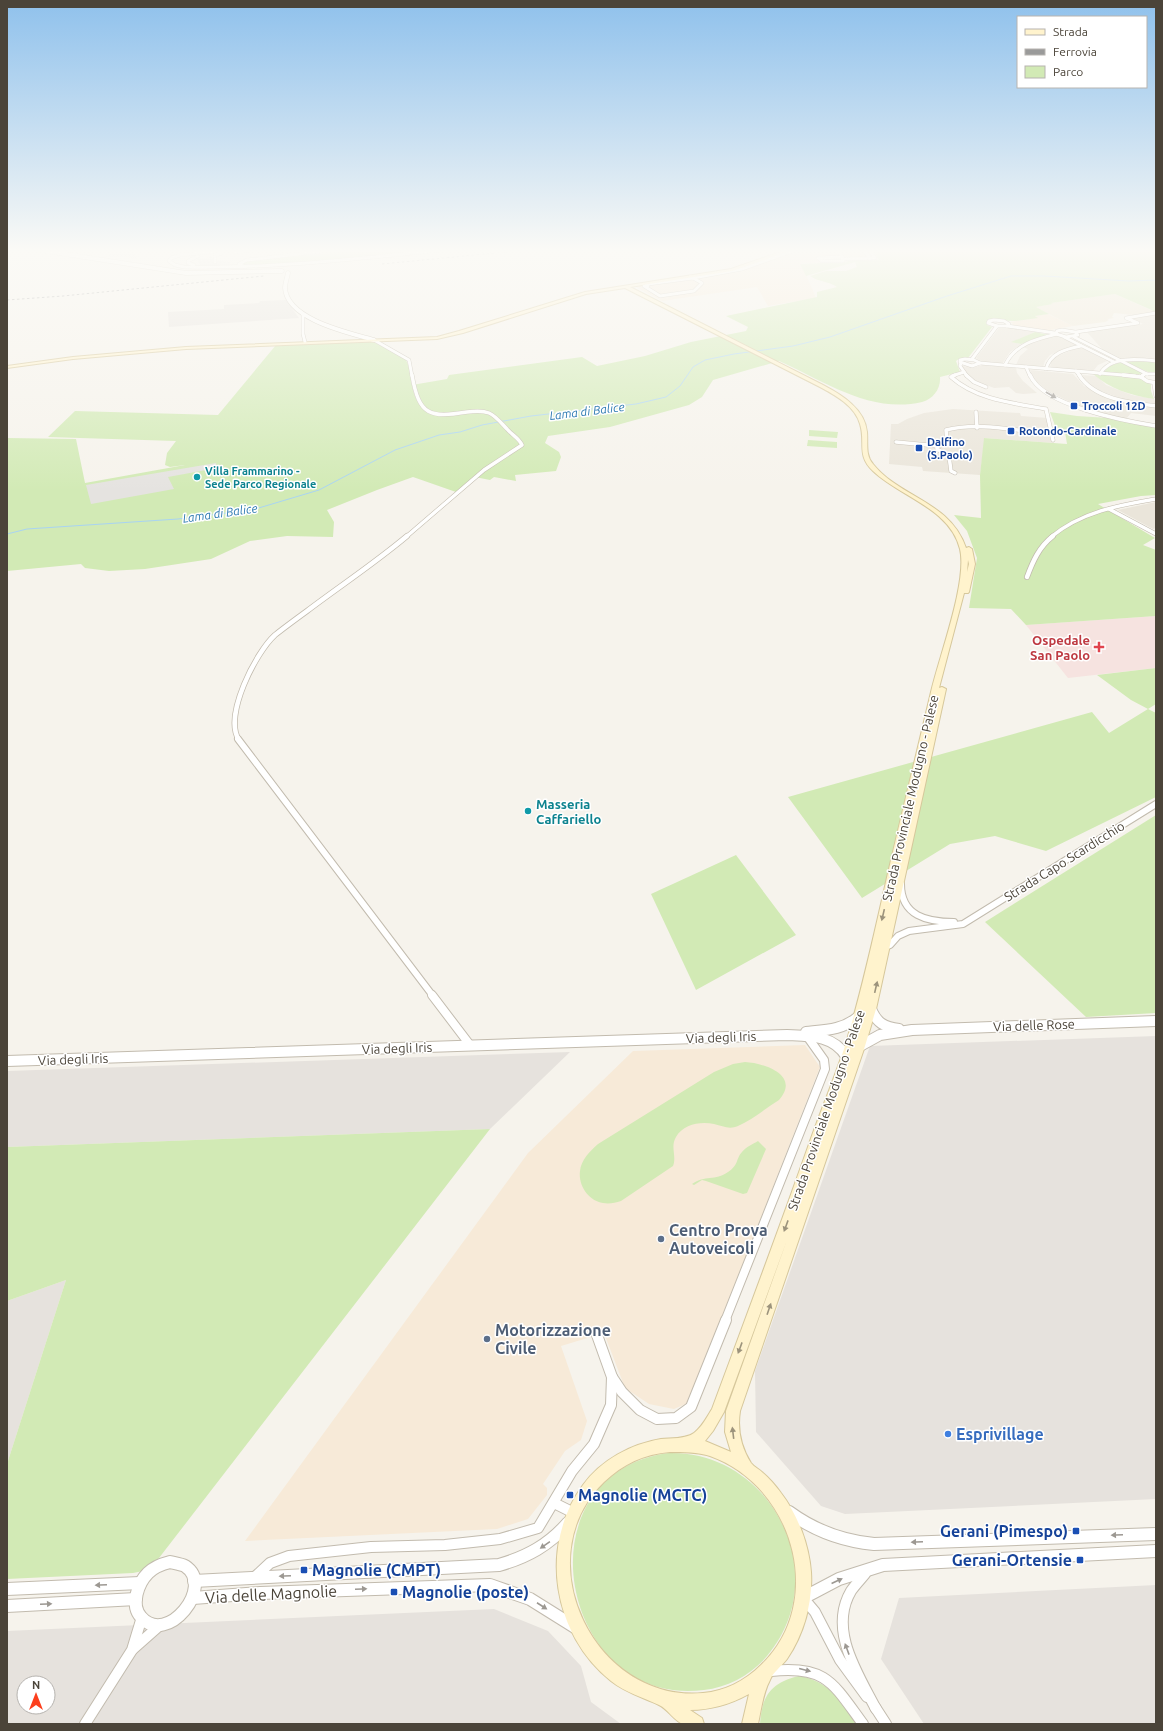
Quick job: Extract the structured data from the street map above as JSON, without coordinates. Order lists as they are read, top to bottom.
{
  "streets": {
    "main road": ["Strada Provinciale Modugno - Palese"],
    "street": [
      "Strada Capo Scardicchio",
      "Via delle Rose",
      "Via degli Iris",
      "Via delle Magnolie"
    ]
  },
  "crossings": [
    ["Strada Provinciale Modugno - Palese", "Via delle Magnolie"]
  ],
  "water": ["Lama di Balice"],
  "places": {
    "transit": [
      "Troccoli 12D",
      "Rotondo-Cardinale",
      "Dalfino (S.Paolo)",
      "Magnolie (MCTC)",
      "Gerani (Pimespo)",
      "Gerani-Ortensie",
      "Magnolie (CMPT)",
      "Magnolie (poste)"
    ],
    "other": [
      "Villa Frammarino - Sede Parco Regionale",
      "Masseria Caffariello",
      "Centro Prova Autoveicoli",
      "Motorizzazione Civile",
      "Esprivillage"
    ],
    "health": ["Ospedale San Paolo"]
  },
  "legend": ["Strada", "Ferrovia", "Parco"],
  "north": "top"
}
